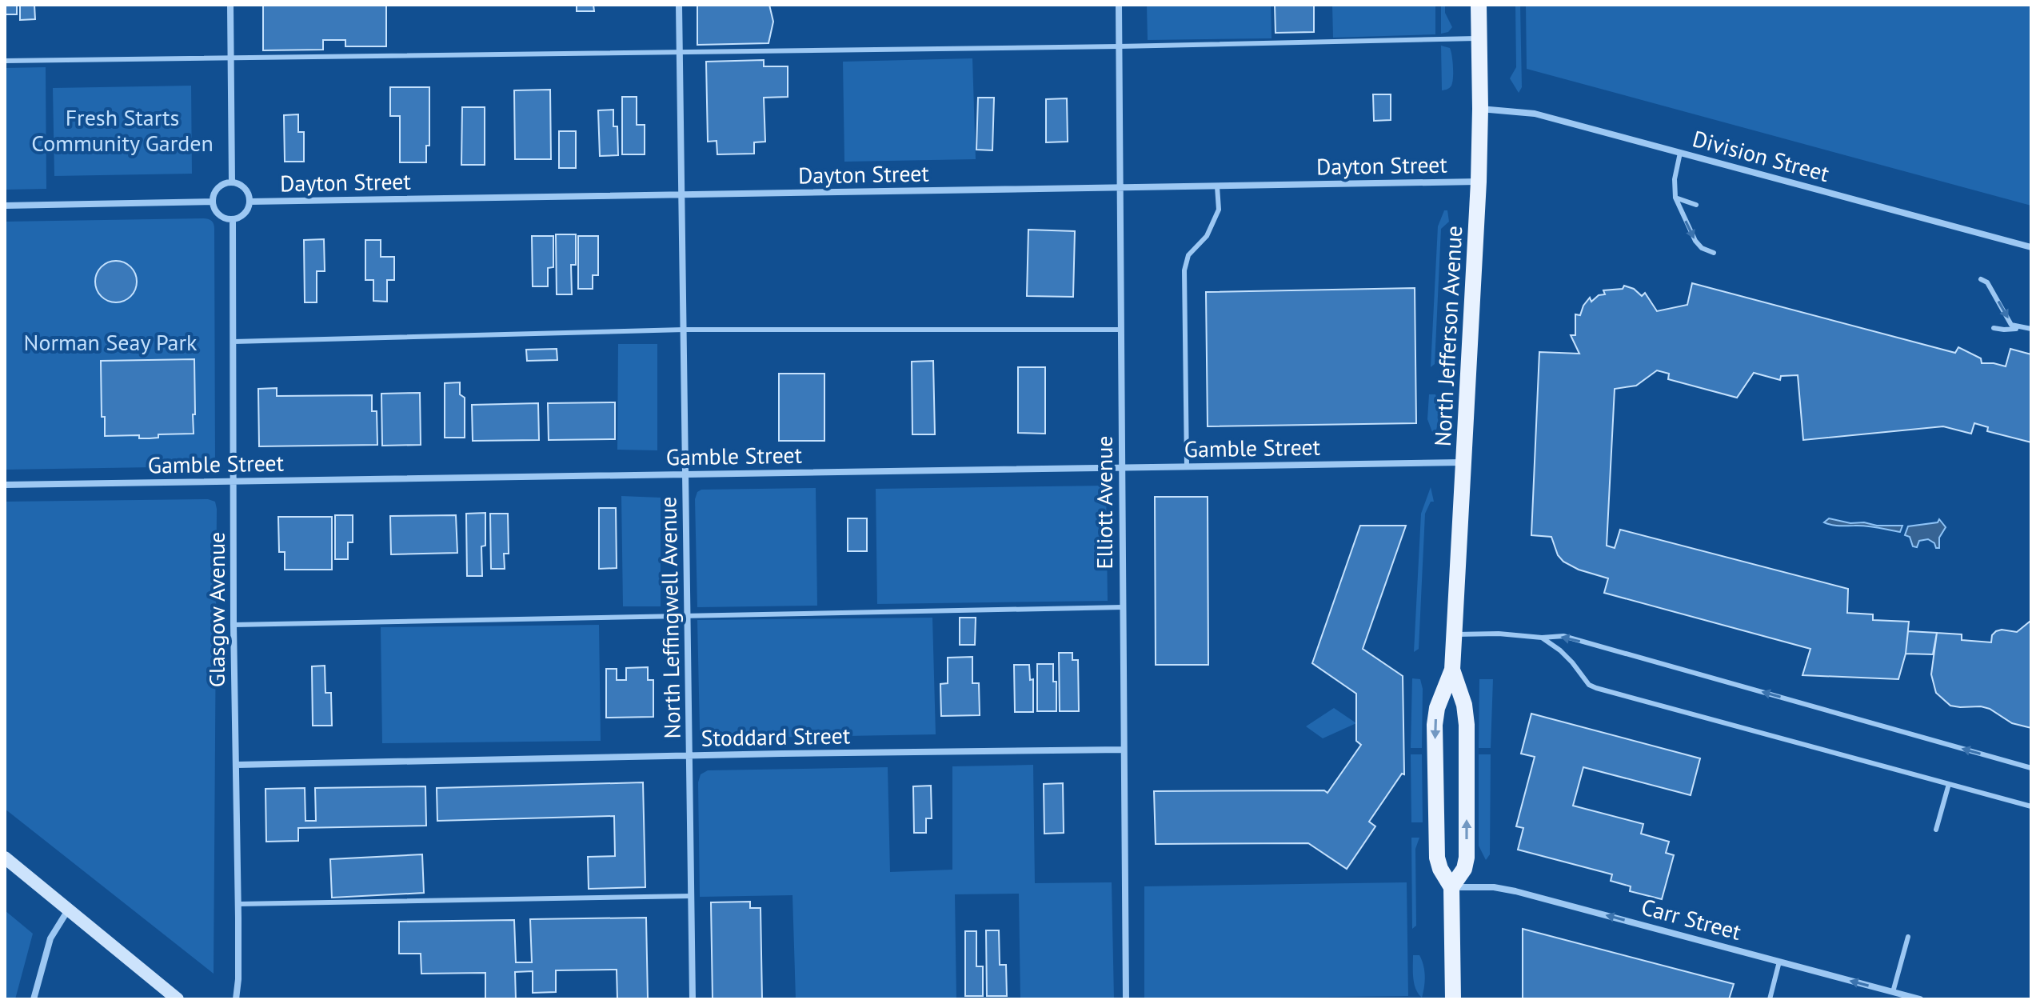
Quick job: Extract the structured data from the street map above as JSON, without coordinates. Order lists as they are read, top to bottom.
{
  "streets": {
    "main road": ["North Jefferson Avenue"],
    "street": [
      "Division Street",
      "Dayton Street",
      "Gamble Street",
      "Elliott Avenue",
      "Glasgow Avenue",
      "North Leffingwell Avenue",
      "Stoddard Street",
      "Carr Street"
    ]
  },
  "crossings": [
    ["Division Street", "North Jefferson Avenue"],
    ["Dayton Street", "North Jefferson Avenue"],
    ["Dayton Street", "Elliott Avenue"],
    ["Dayton Street", "Glasgow Avenue"],
    ["Dayton Street", "North Leffingwell Avenue"],
    ["North Jefferson Avenue", "Gamble Street"],
    ["North Jefferson Avenue", "Carr Street"],
    ["Gamble Street", "Elliott Avenue"],
    ["Gamble Street", "Glasgow Avenue"],
    ["Gamble Street", "North Leffingwell Avenue"],
    ["Elliott Avenue", "Stoddard Street"],
    ["Glasgow Avenue", "Stoddard Street"],
    ["North Leffingwell Avenue", "Stoddard Street"]
  ],
  "one_way": ["Carr Street"],
  "parks": ["Fresh Starts Community Garden", "Norman Seay Park"]
}
